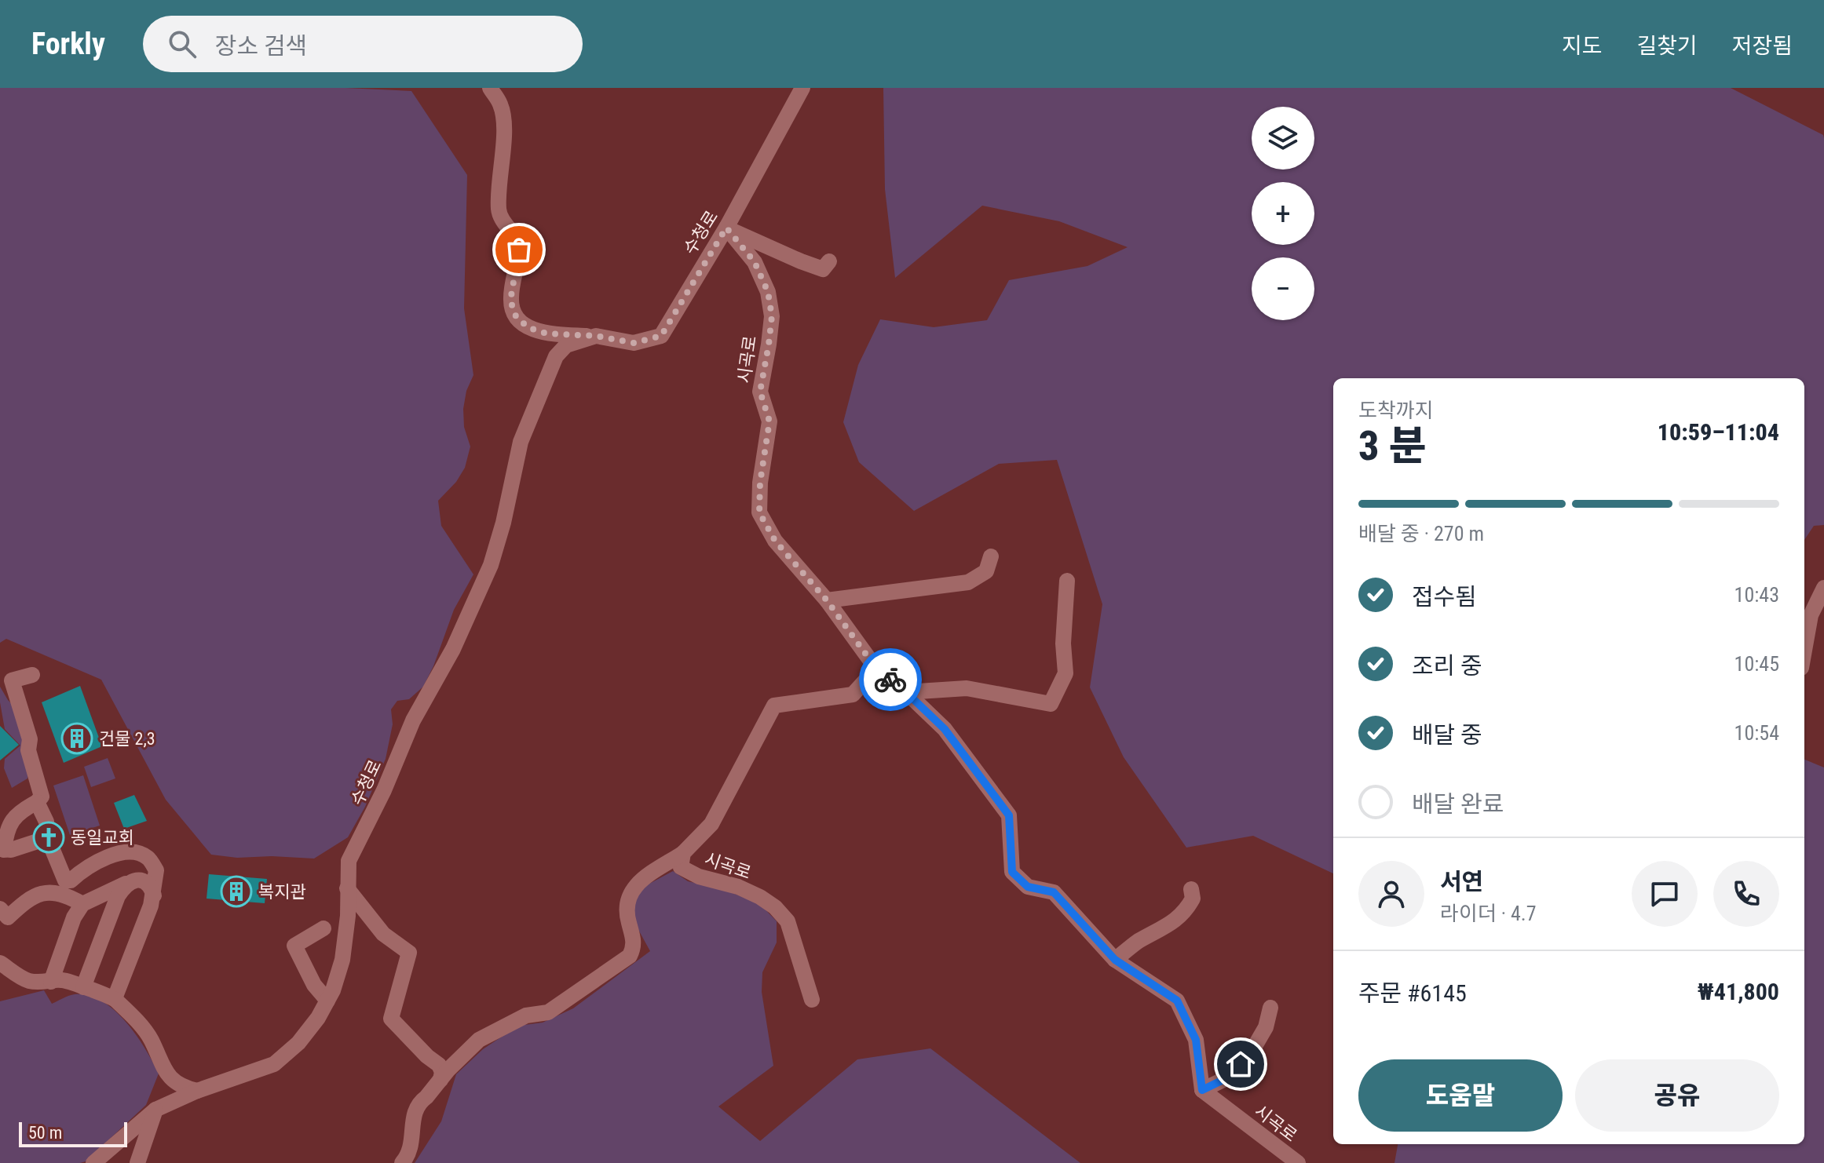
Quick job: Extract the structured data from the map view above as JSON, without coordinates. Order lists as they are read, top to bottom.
{
  "streets": {
    "street": ["수청로", "시곡로"]
  },
  "crossings": [
    ["수청로", "시곡로"]
  ],
  "places": {
    "building": ["건물 2,3", "복지관"],
    "church": ["동일교회"]
  },
  "scale_bar": "50 m",
  "page": {
    "header": "Forkly",
    "search": "장소 검색",
    "nav": ["지도", "길찾기", "저장됨"],
    "map_buttons": ["+", "−"],
    "heading": ["3 분", "도착까지", "10:59–11:04"],
    "panel": [
      "서연",
      "라이더 · 4.7",
      "주문 #6145",
      "₩41,800"
    ],
    "bar": "배달 중 · 270 m",
    "list": [
      ["접수됨", "10:43"],
      ["조리 중", "10:45"],
      ["배달 중", "10:54"],
      "배달 완료"
    ],
    "buttons": ["도움말", "공유"],
    "scale": "50 m"
  }
}
